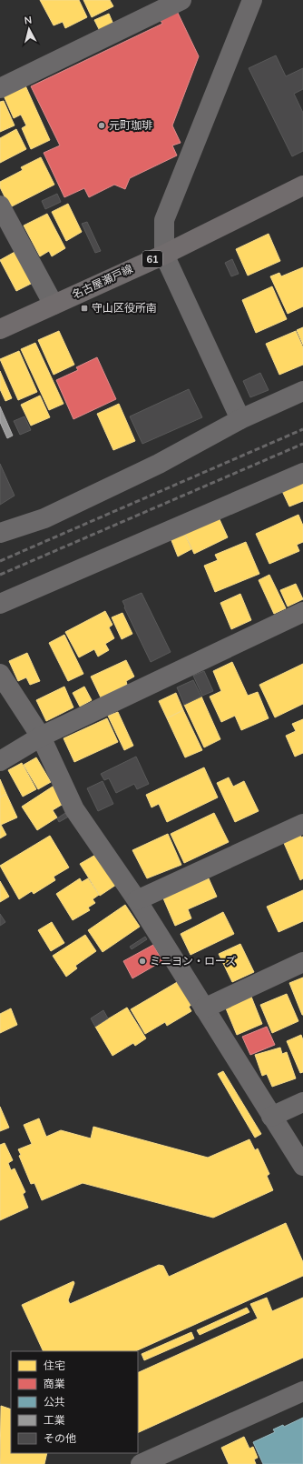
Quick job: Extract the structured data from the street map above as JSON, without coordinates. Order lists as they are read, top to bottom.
{
  "streets": {
    "main road": ["61", "名古屋瀬戸線"]
  },
  "places": {
    "other": ["元町珈琲", "ミニヨン・ローズ"],
    "transit": ["守山区役所南"]
  },
  "legend": [
    "住宅",
    "商業",
    "公共",
    "工業",
    "その他"
  ],
  "north": "top"
}
